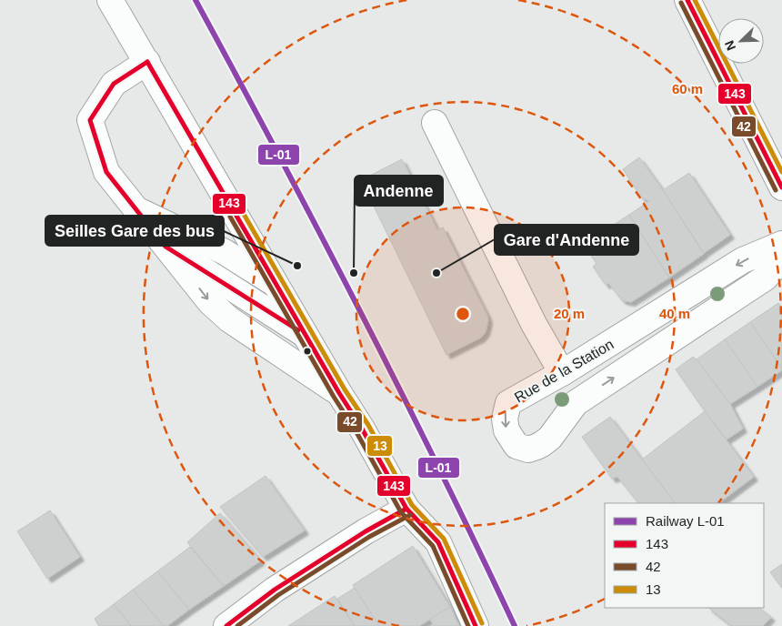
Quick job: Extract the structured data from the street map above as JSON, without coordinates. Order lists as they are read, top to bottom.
{
  "streets": {
    "street": ["Rue de la Station"]
  },
  "places": ["Seilles Gare des bus", "Andenne", "Gare d'Andenne"],
  "lines": [
    "rail line L-01",
    "transit line 143",
    "transit line 13",
    "transit line 42"
  ],
  "legend": [
    "Railway L-01",
    "143",
    "42",
    "13"
  ],
  "north": "bottom left",
  "rings": ["60 m", "20 m", "40 m"]
}
